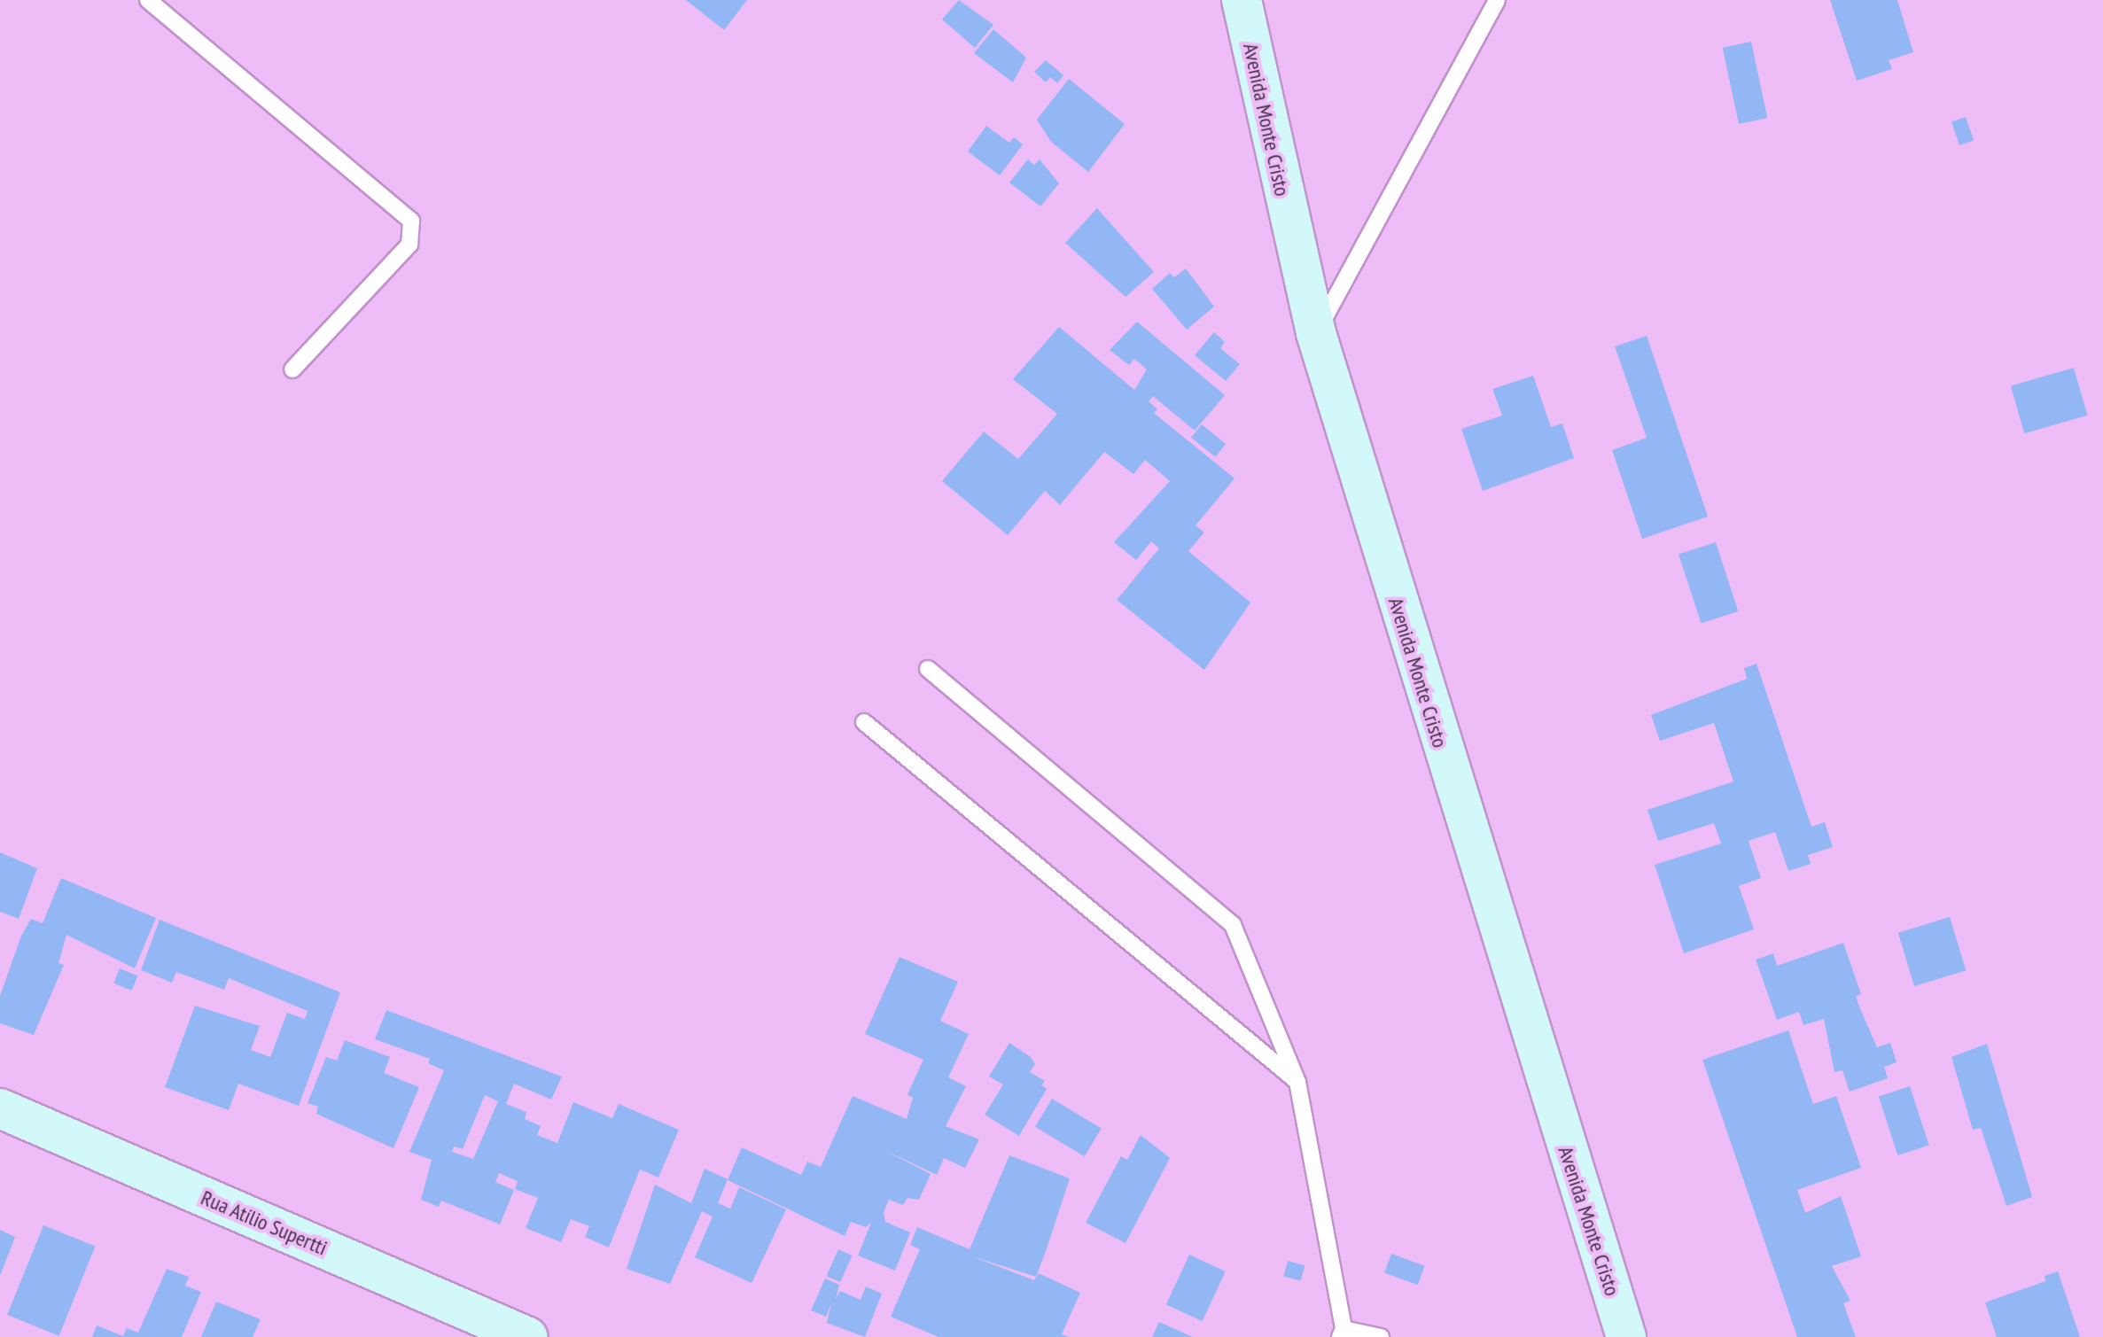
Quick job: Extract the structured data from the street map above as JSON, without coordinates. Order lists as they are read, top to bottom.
{
  "streets": {
    "main road": ["Avenida Monte Cristo", "Rua Atílio Supertti"]
  }
}
